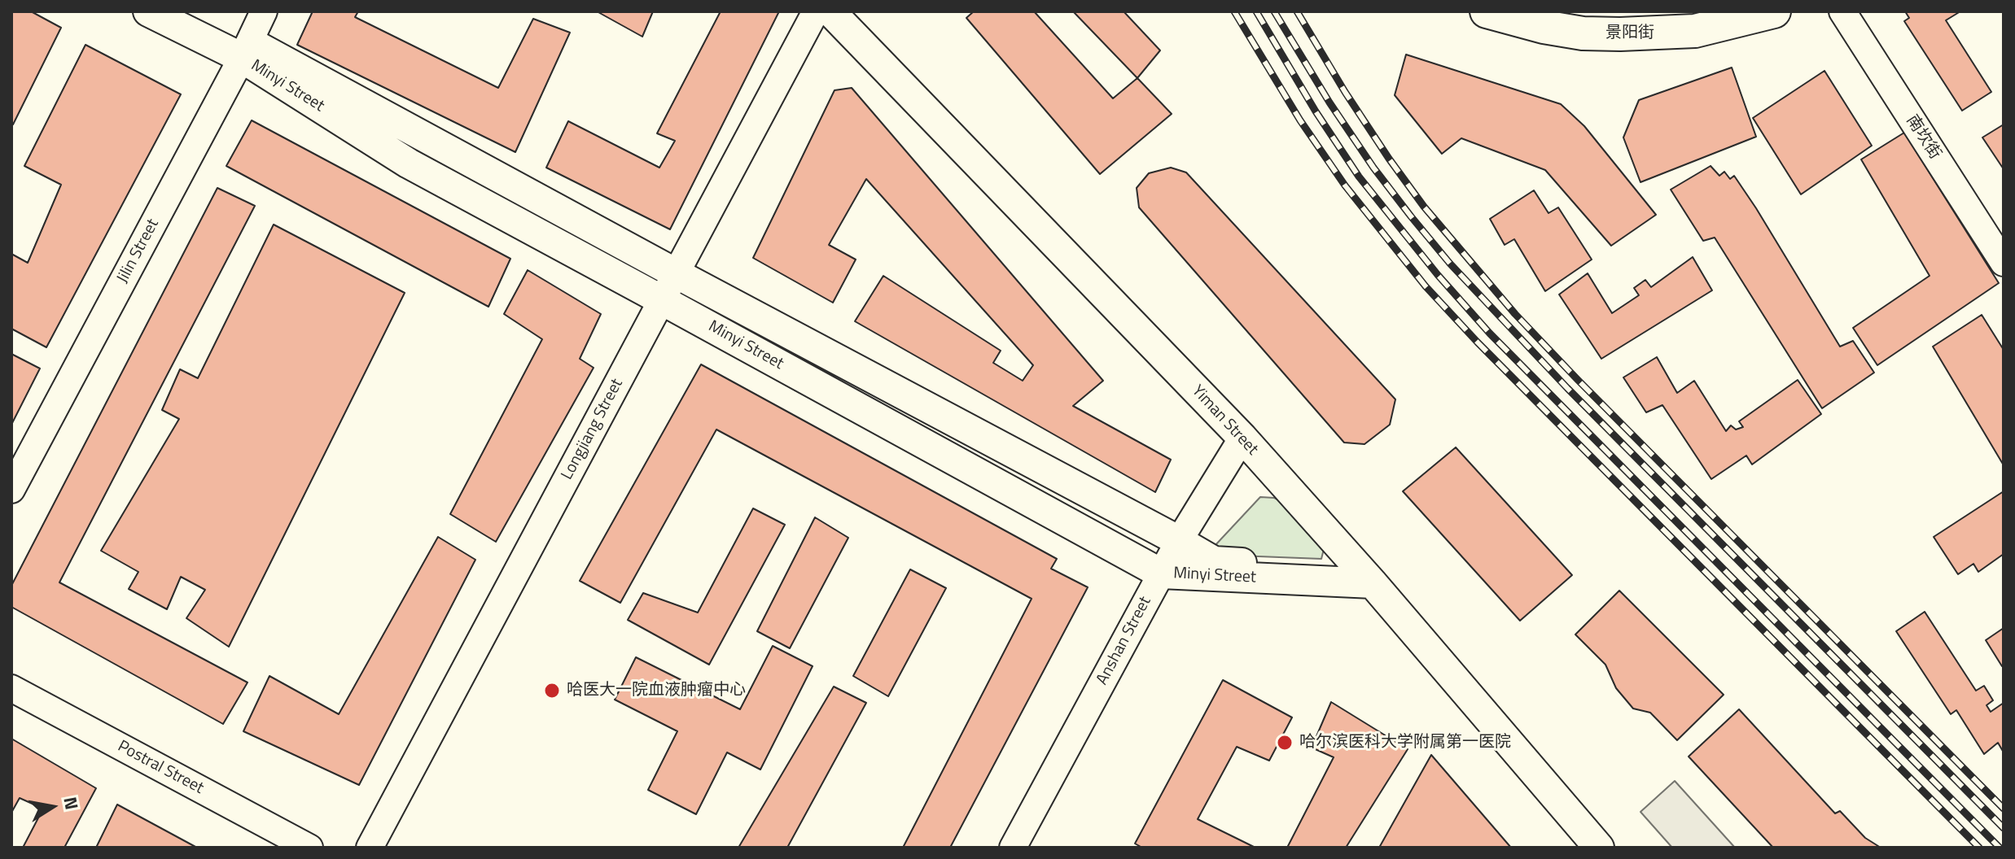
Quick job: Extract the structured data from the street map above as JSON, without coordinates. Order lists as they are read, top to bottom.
{
  "streets": {
    "main road": ["景阳街", "Minyi Street", "Yiman Street"],
    "street": [
      "南坎街",
      "Jilin Street",
      "Longjiang Street",
      "Anshan Street",
      "Postral Street"
    ]
  },
  "crossings": [
    ["Minyi Street", "Jilin Street"],
    ["Minyi Street", "Yiman Street"],
    ["Minyi Street", "Longjiang Street"],
    ["Minyi Street", "Anshan Street"],
    ["Yiman Street", "Anshan Street"]
  ],
  "places": ["哈医大一院血液肿瘤中心", "哈尔滨医科大学附属第一医院"],
  "north": "right"
}
